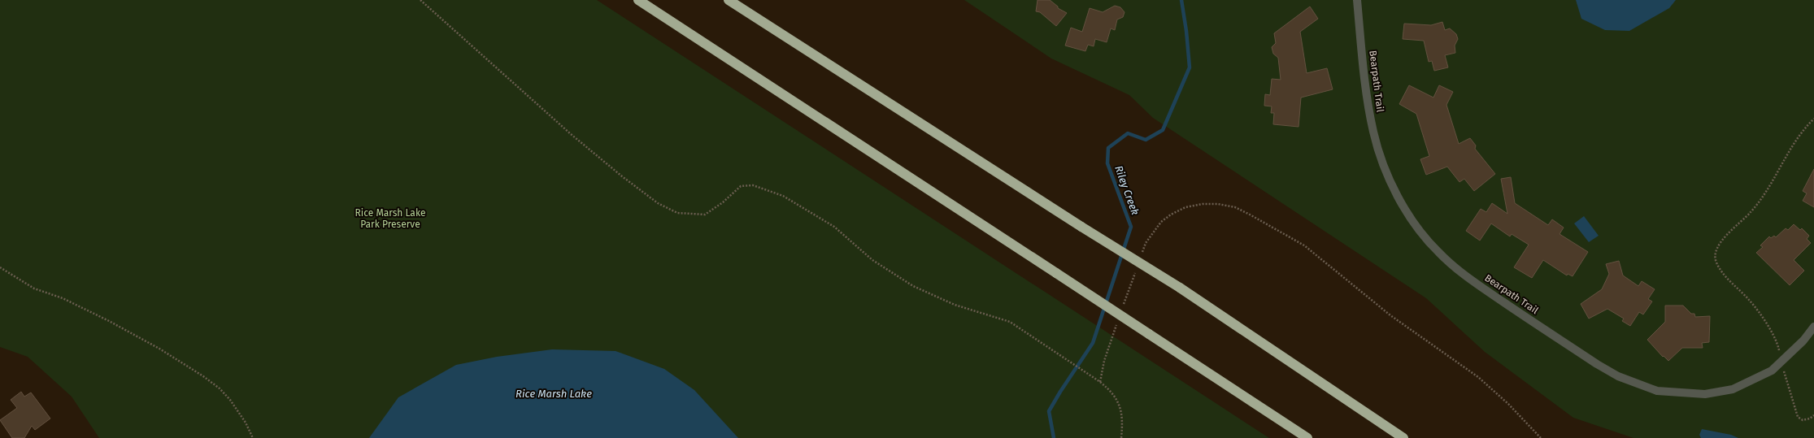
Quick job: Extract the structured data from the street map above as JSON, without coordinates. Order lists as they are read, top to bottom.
{
  "streets": {
    "street": ["Bearpath Trail"]
  },
  "water": ["Riley Creek", "Rice Marsh Lake"],
  "parks": ["Rice Marsh Lake Park Preserve"]
}
